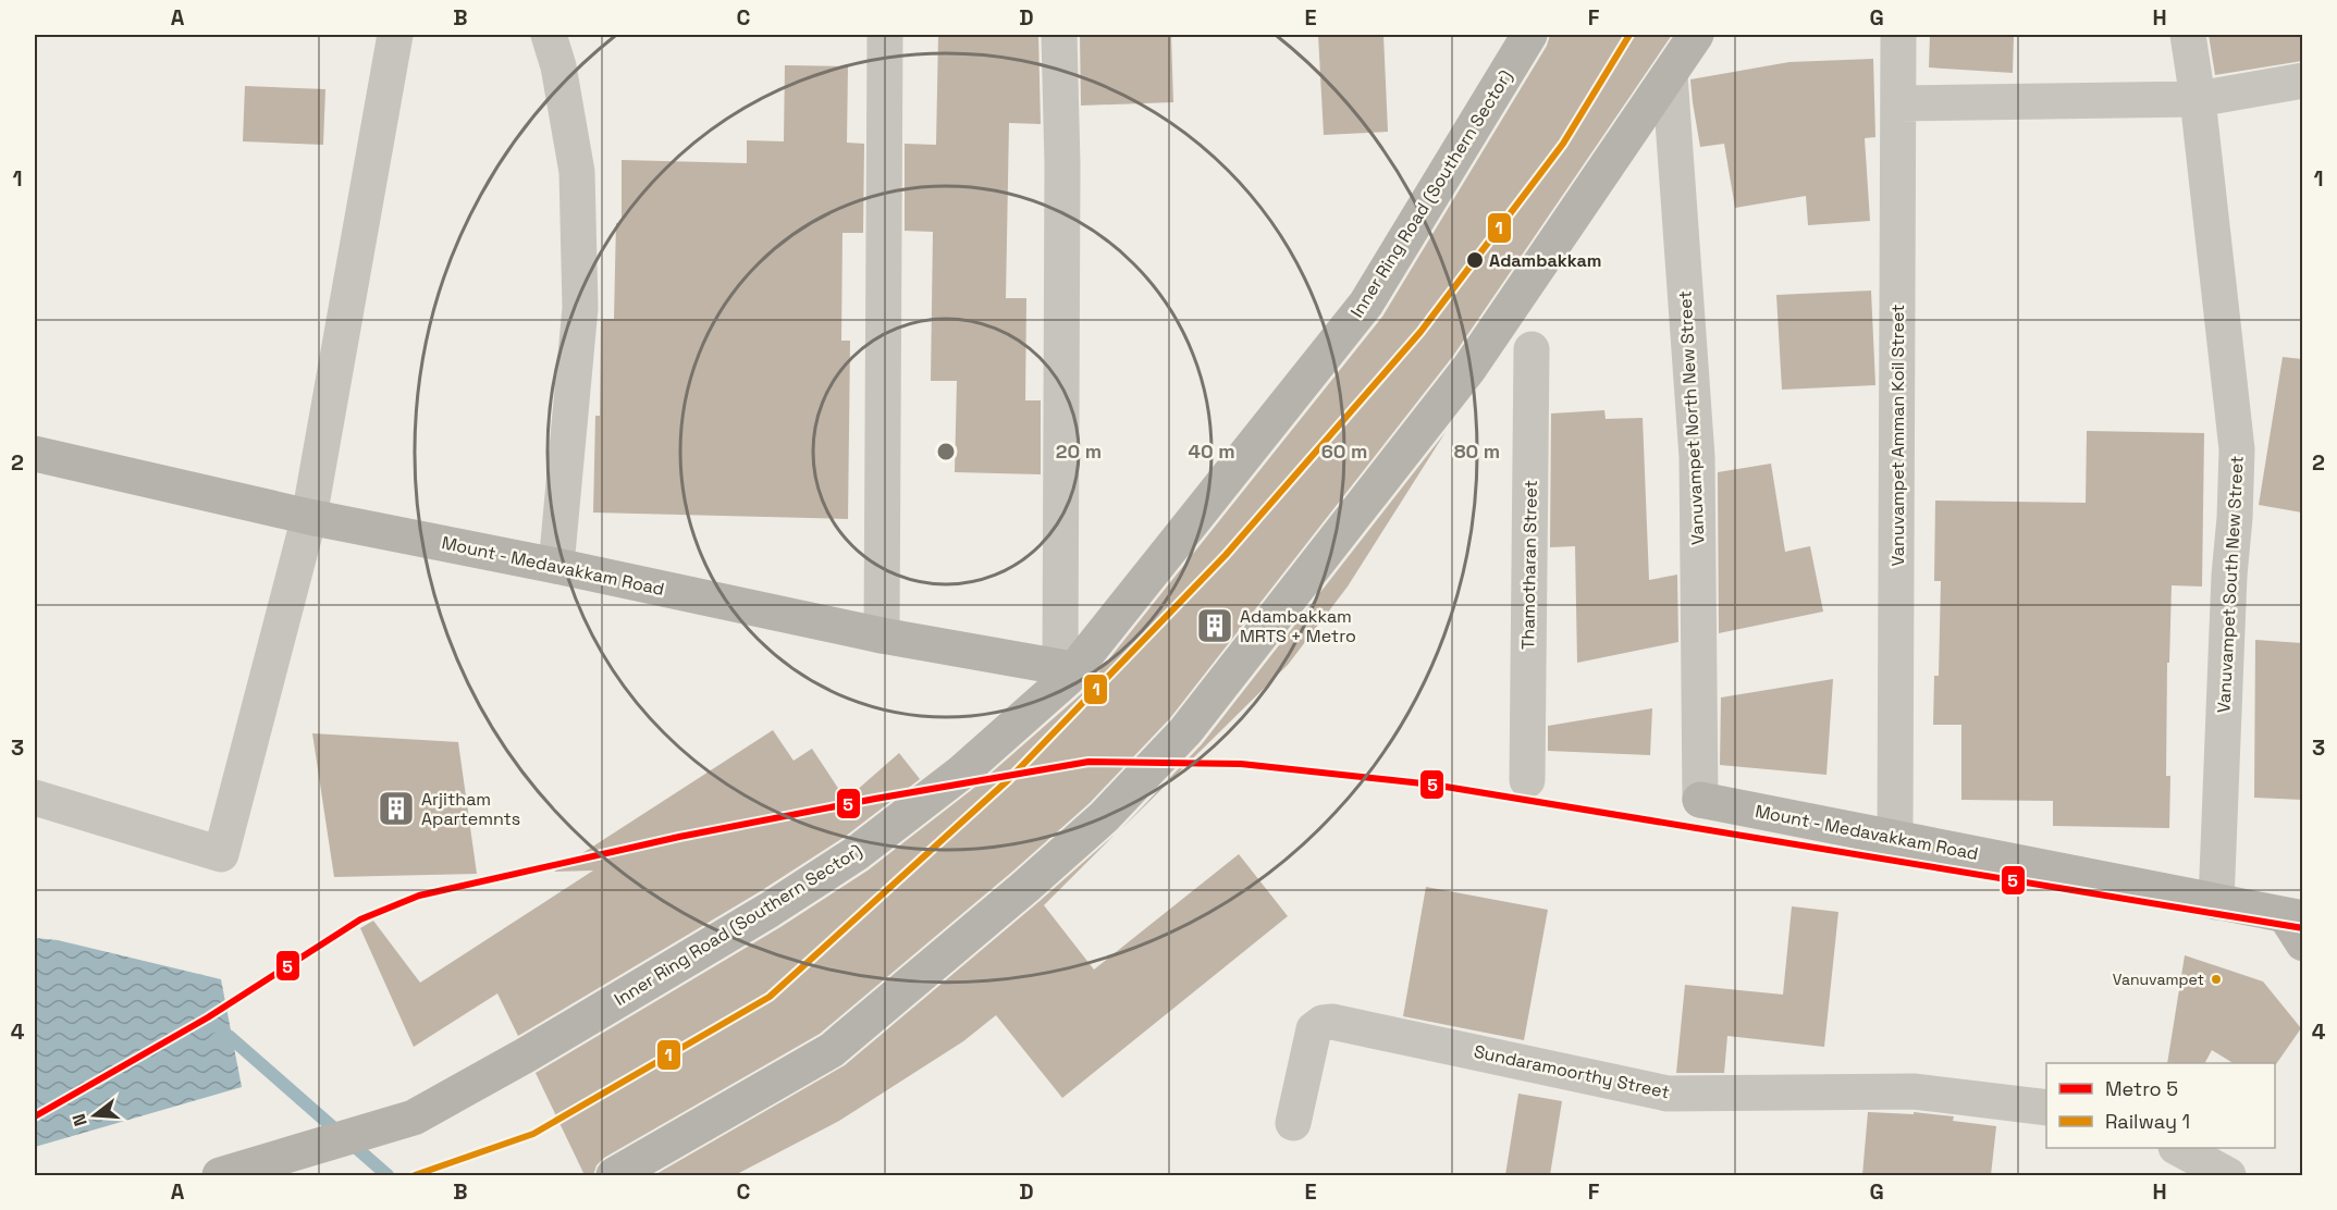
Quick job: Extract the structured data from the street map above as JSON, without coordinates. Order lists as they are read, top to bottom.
{
  "streets": {
    "main road": ["Inner Ring Road (Southern Sector)", "Mount - Medavakkam Road"],
    "street": [
      "Vanuvampet North New Street",
      "Vanuvampet Amman Koil Street",
      "Thamotharan Street",
      "Vanuvampet South New Street",
      "Sundaramoorthy Street"
    ]
  },
  "crossings": [
    ["Inner Ring Road (Southern Sector)", "Mount - Medavakkam Road"],
    ["Vanuvampet North New Street", "Mount - Medavakkam Road"],
    ["Vanuvampet Amman Koil Street", "Mount - Medavakkam Road"],
    ["Mount - Medavakkam Road", "Vanuvampet South New Street"]
  ],
  "places": {
    "other": ["Adambakkam", "Vanuvampet"],
    "building": ["Adambakkam MRTS + Metro", "Arjitham Apartemnts"]
  },
  "lines": ["rail line 1", "metro line 5"],
  "legend": ["Metro 5", "Railway 1"],
  "north": "left",
  "grid": {
    "columns": [
      "A",
      "B",
      "C",
      "D",
      "E",
      "F",
      "G",
      "H"
    ],
    "rows": [
      "1",
      "2",
      "3",
      "4"
    ]
  },
  "rings": [
    "20 m",
    "40 m",
    "60 m",
    "80 m"
  ]
}
